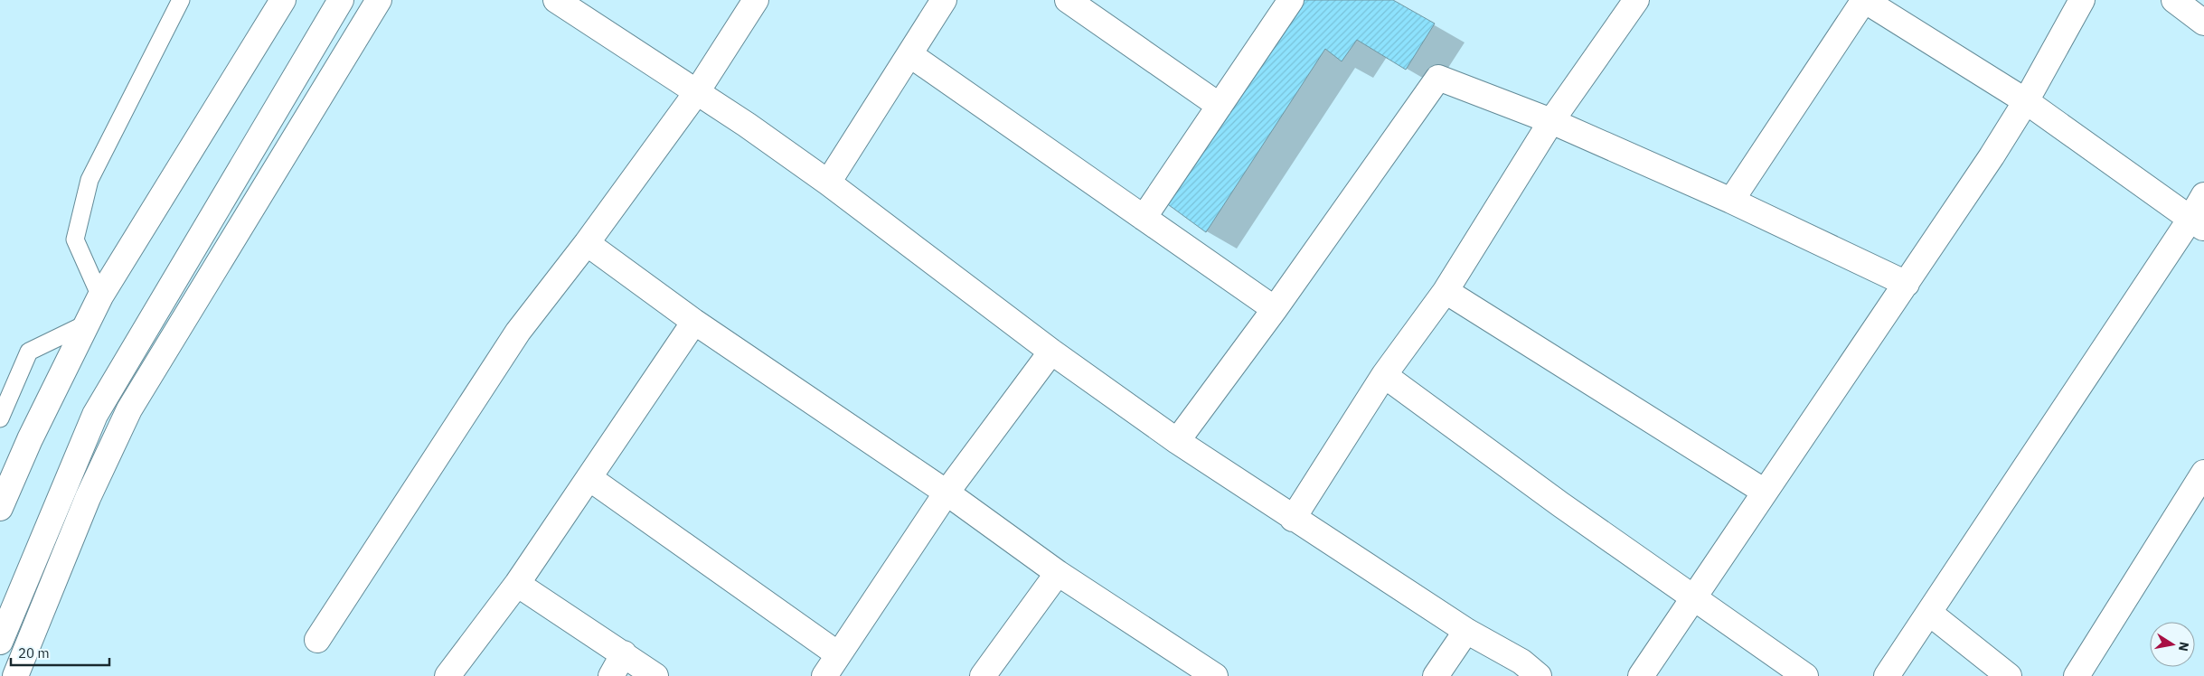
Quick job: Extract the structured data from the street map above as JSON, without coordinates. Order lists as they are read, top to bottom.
{
  "scale_bar": "20 m",
  "north": "right"
}
